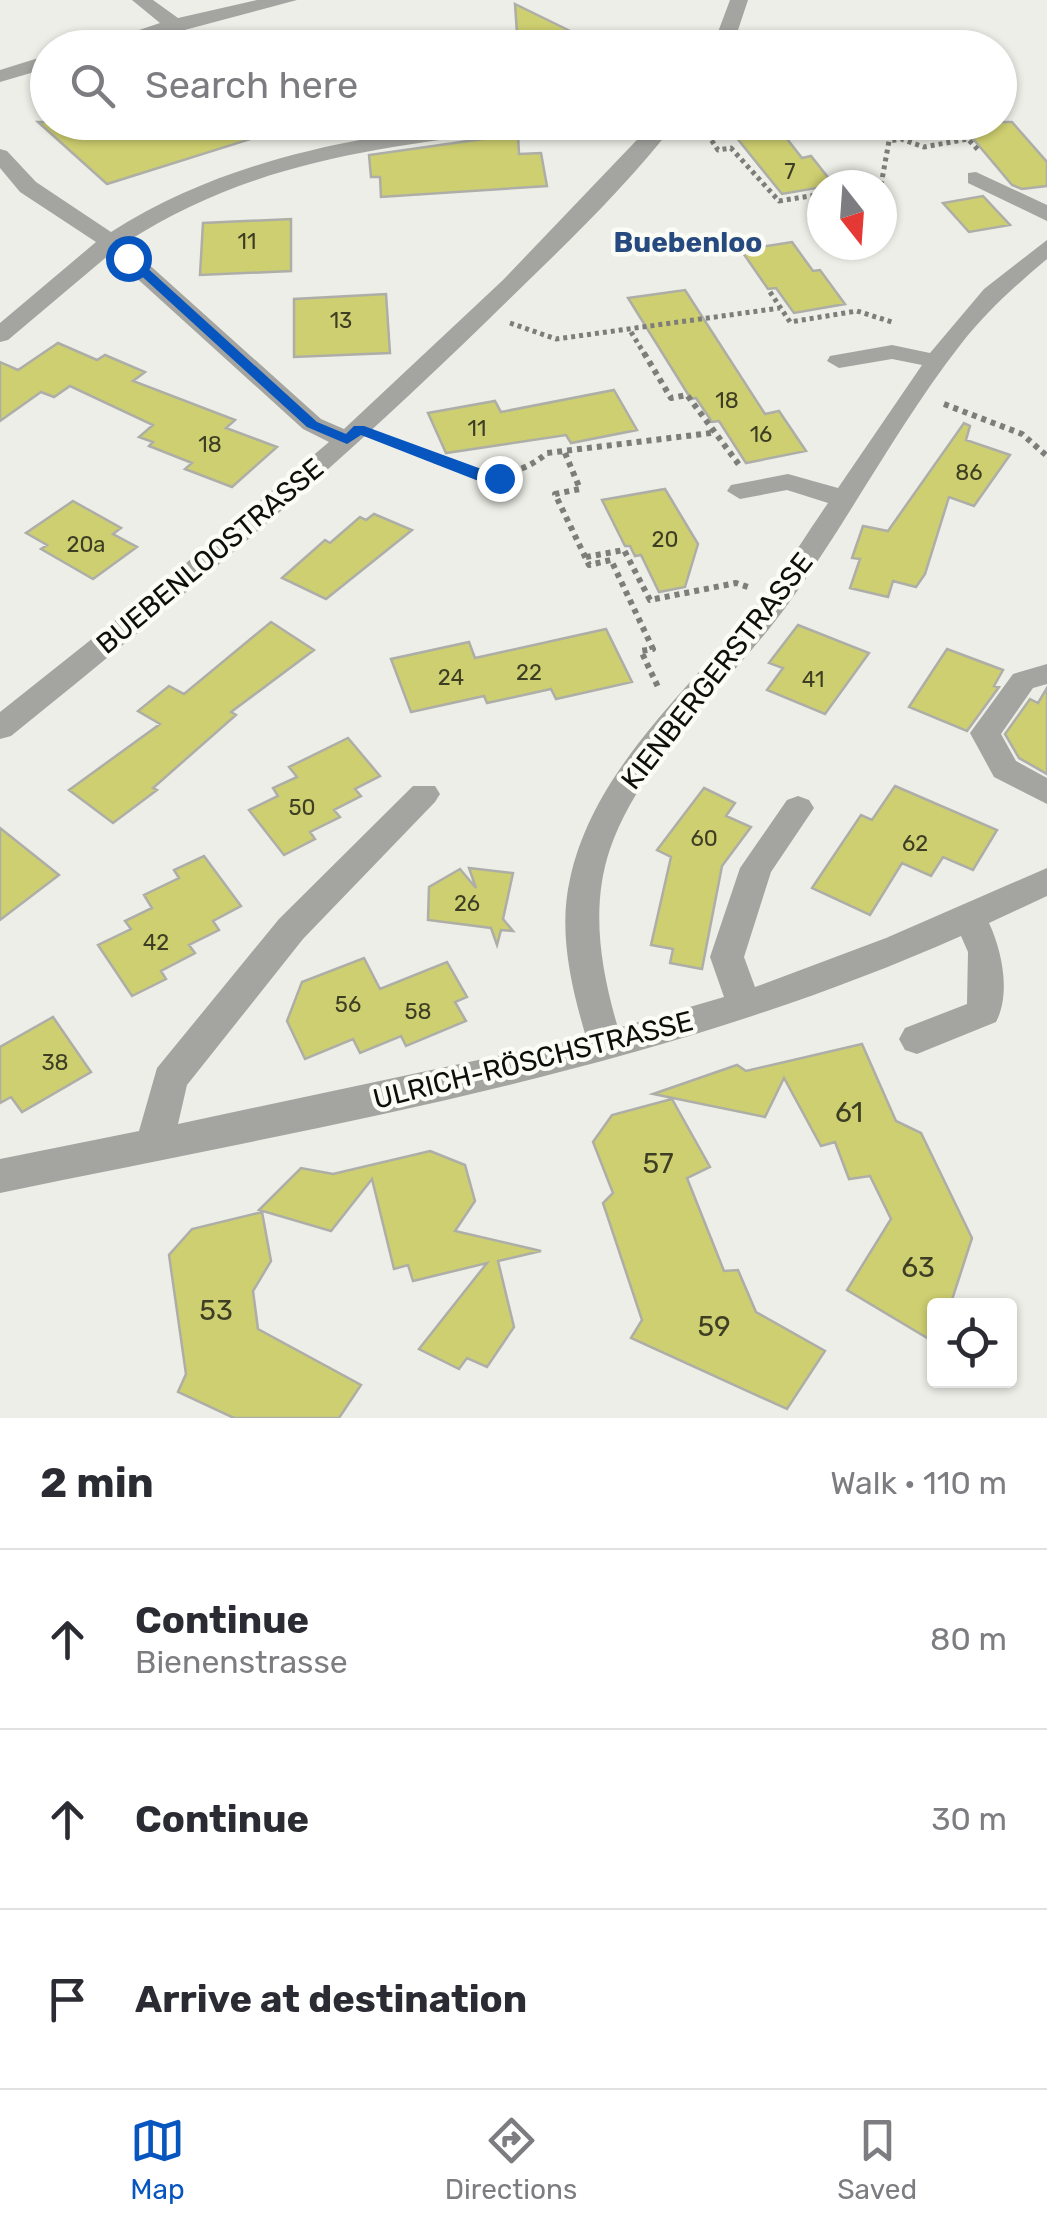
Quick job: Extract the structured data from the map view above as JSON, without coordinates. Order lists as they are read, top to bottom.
{
  "streets": {
    "street": ["BUEBENLOOSTRASSE", "KIENBERGERSTRASSE", "ULRICH-RÖSCHSTRASSE"]
  },
  "crossings": [
    ["KIENBERGERSTRASSE", "ULRICH-RÖSCHSTRASSE"]
  ],
  "districts": ["Buebenloo"],
  "house_numbers": [
    "7",
    "11",
    "13",
    "18",
    "11",
    "16",
    "18",
    "86",
    "20",
    "20a",
    "22",
    "24",
    "41",
    "50",
    "60",
    "62",
    "26",
    "42",
    "56",
    "58",
    "38",
    "61",
    "57",
    "63",
    "53",
    "59"
  ],
  "north": "bottom",
  "page": {
    "search": "Search here",
    "heading": ["2 min", "Walk · 110 m"],
    "list": [
      ["Continue", "Bienenstrasse", "80 m"],
      ["Continue", "30 m"],
      "Arrive at destination"
    ],
    "nav": ["Map", "Directions", "Saved"]
  }
}
